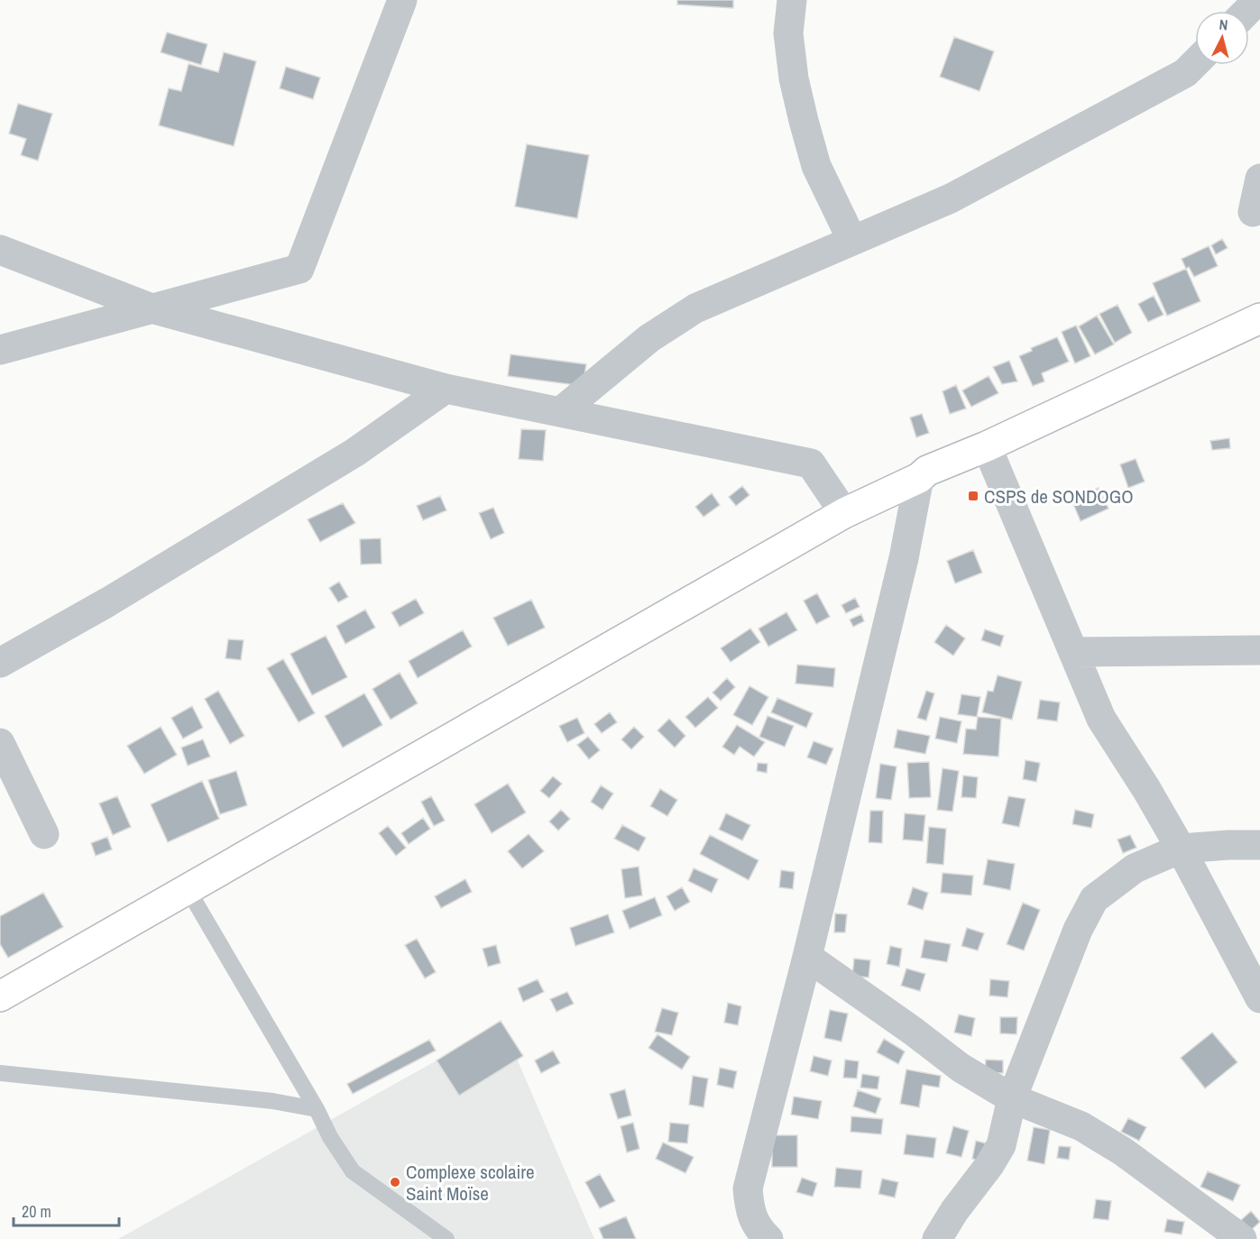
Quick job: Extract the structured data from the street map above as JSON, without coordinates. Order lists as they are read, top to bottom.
{
  "places": {
    "transit": ["CSPS de SONDOGO"],
    "other": ["Complexe scolaire Saint Moïse"]
  },
  "scale_bar": "20 m",
  "north": "top"
}
